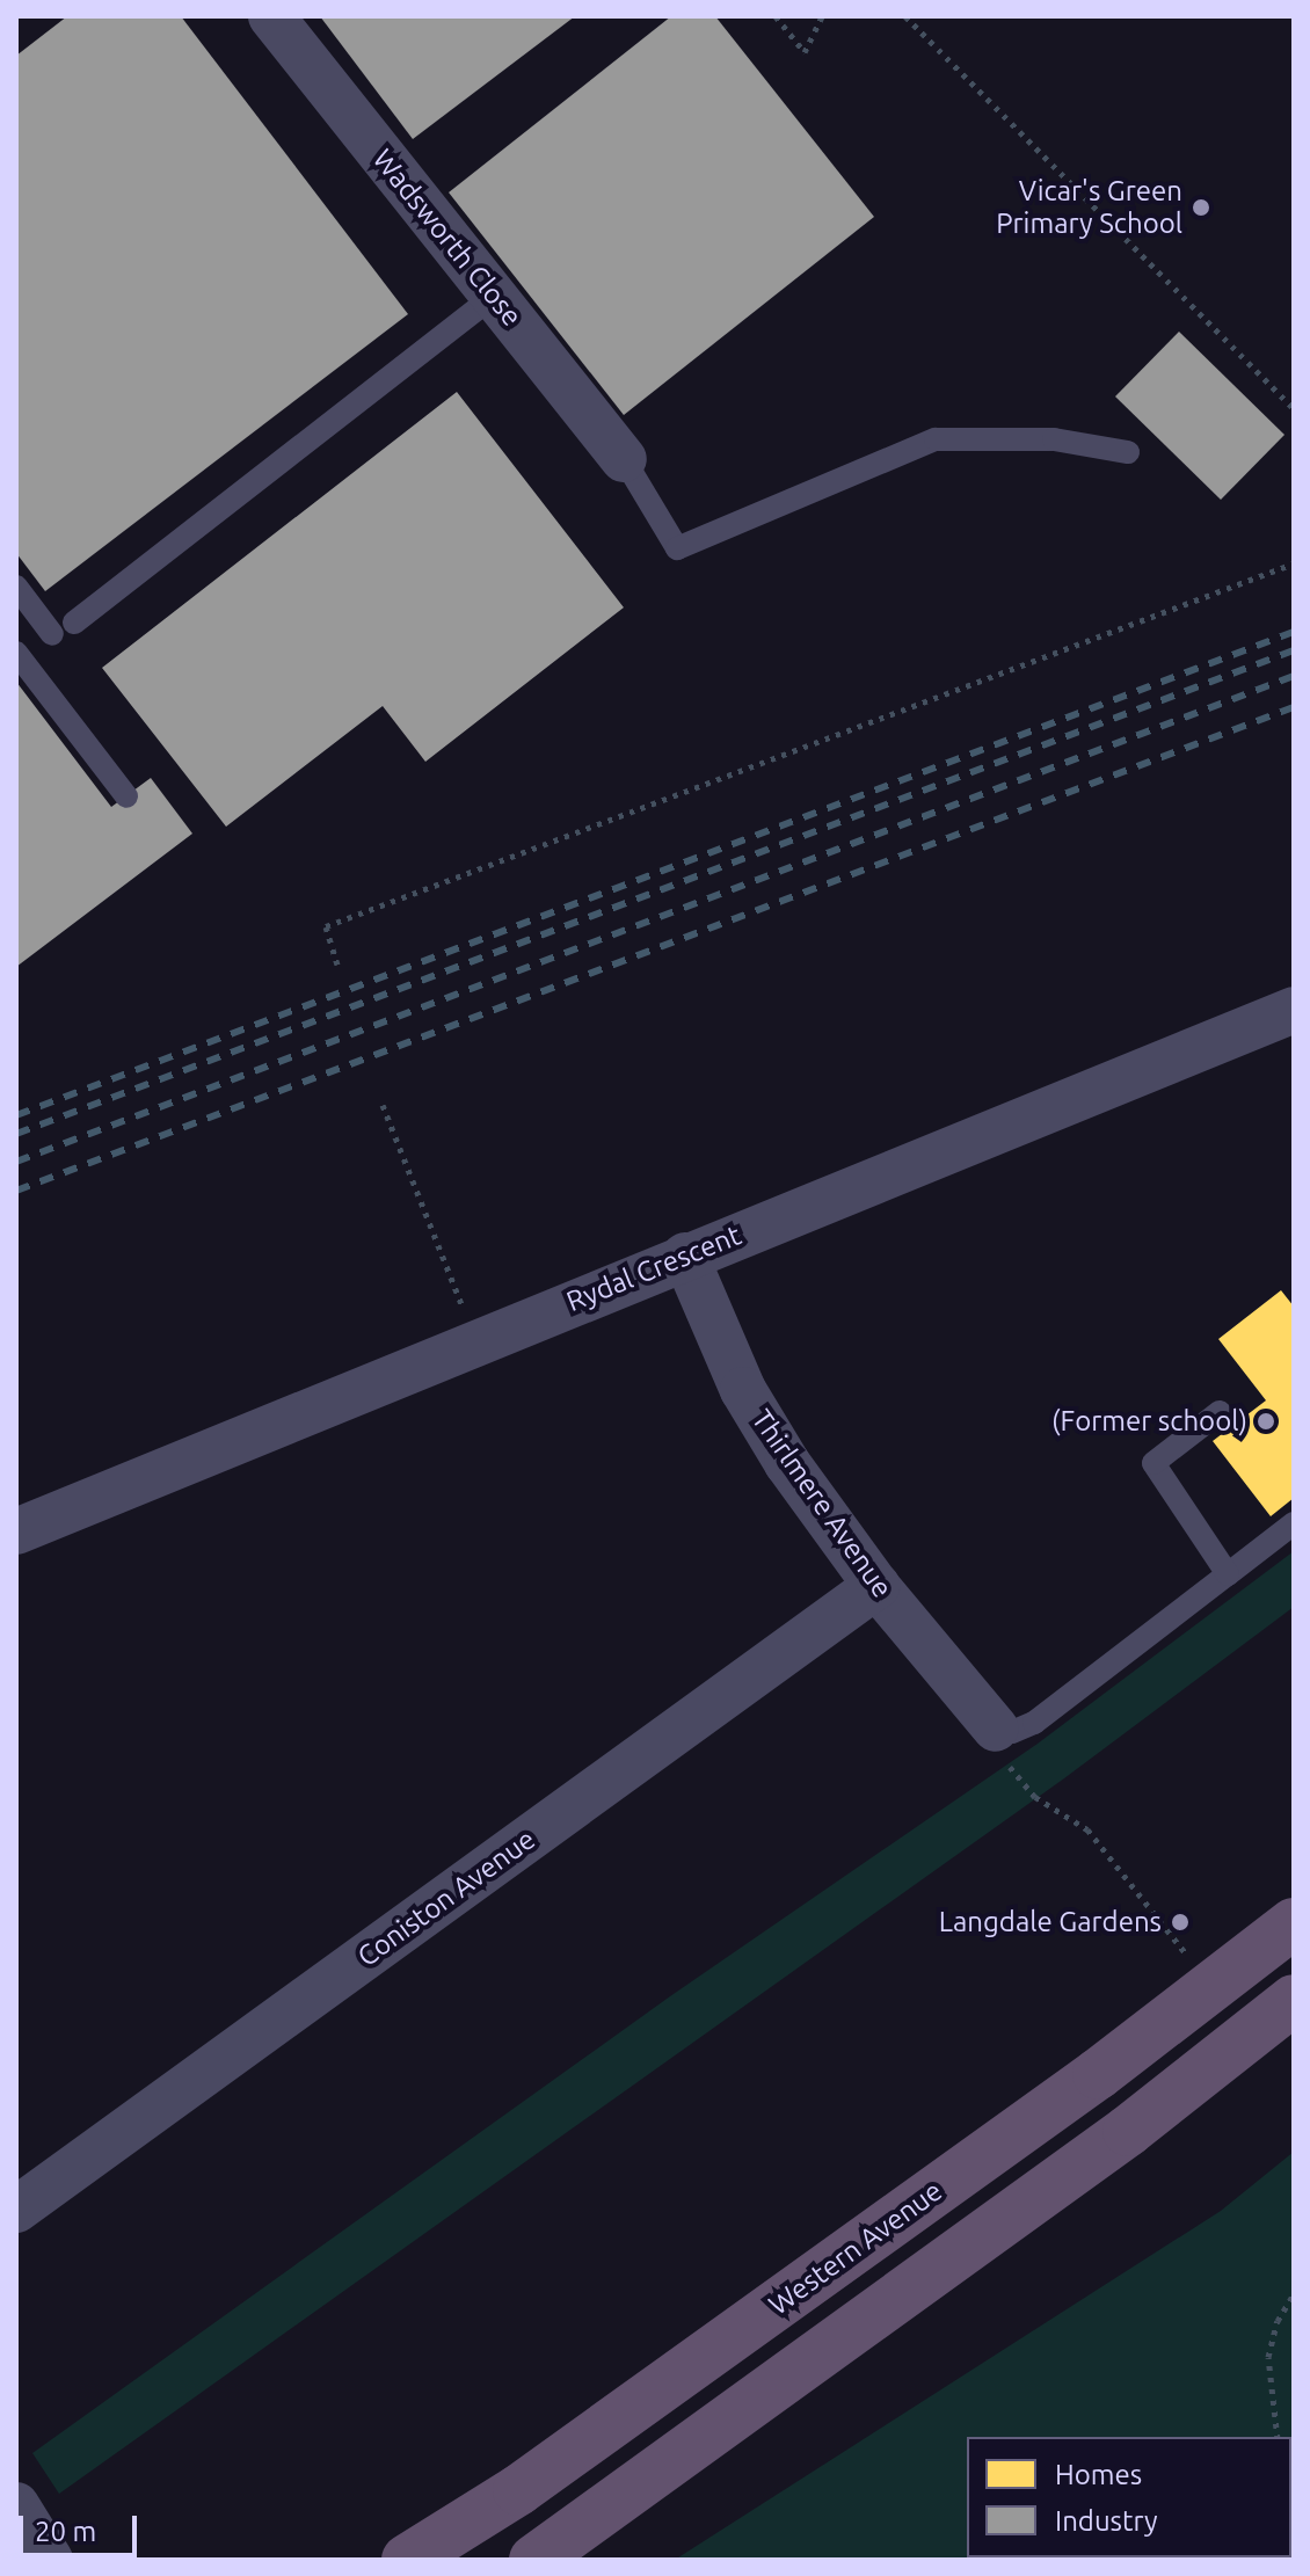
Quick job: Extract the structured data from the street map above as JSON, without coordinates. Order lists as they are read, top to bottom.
{
  "streets": {
    "highway": ["Western Avenue"],
    "street": [
      "Wadsworth Close",
      "Rydal Crescent",
      "Thirlmere Avenue",
      "Coniston Avenue"
    ]
  },
  "crossings": [
    ["Rydal Crescent", "Thirlmere Avenue"],
    ["Thirlmere Avenue", "Coniston Avenue"]
  ],
  "places": ["Vicar's Green Primary School", "(Former school)", "Langdale Gardens"],
  "legend": ["Homes", "Industry"],
  "scale_bar": "20 m"
}
